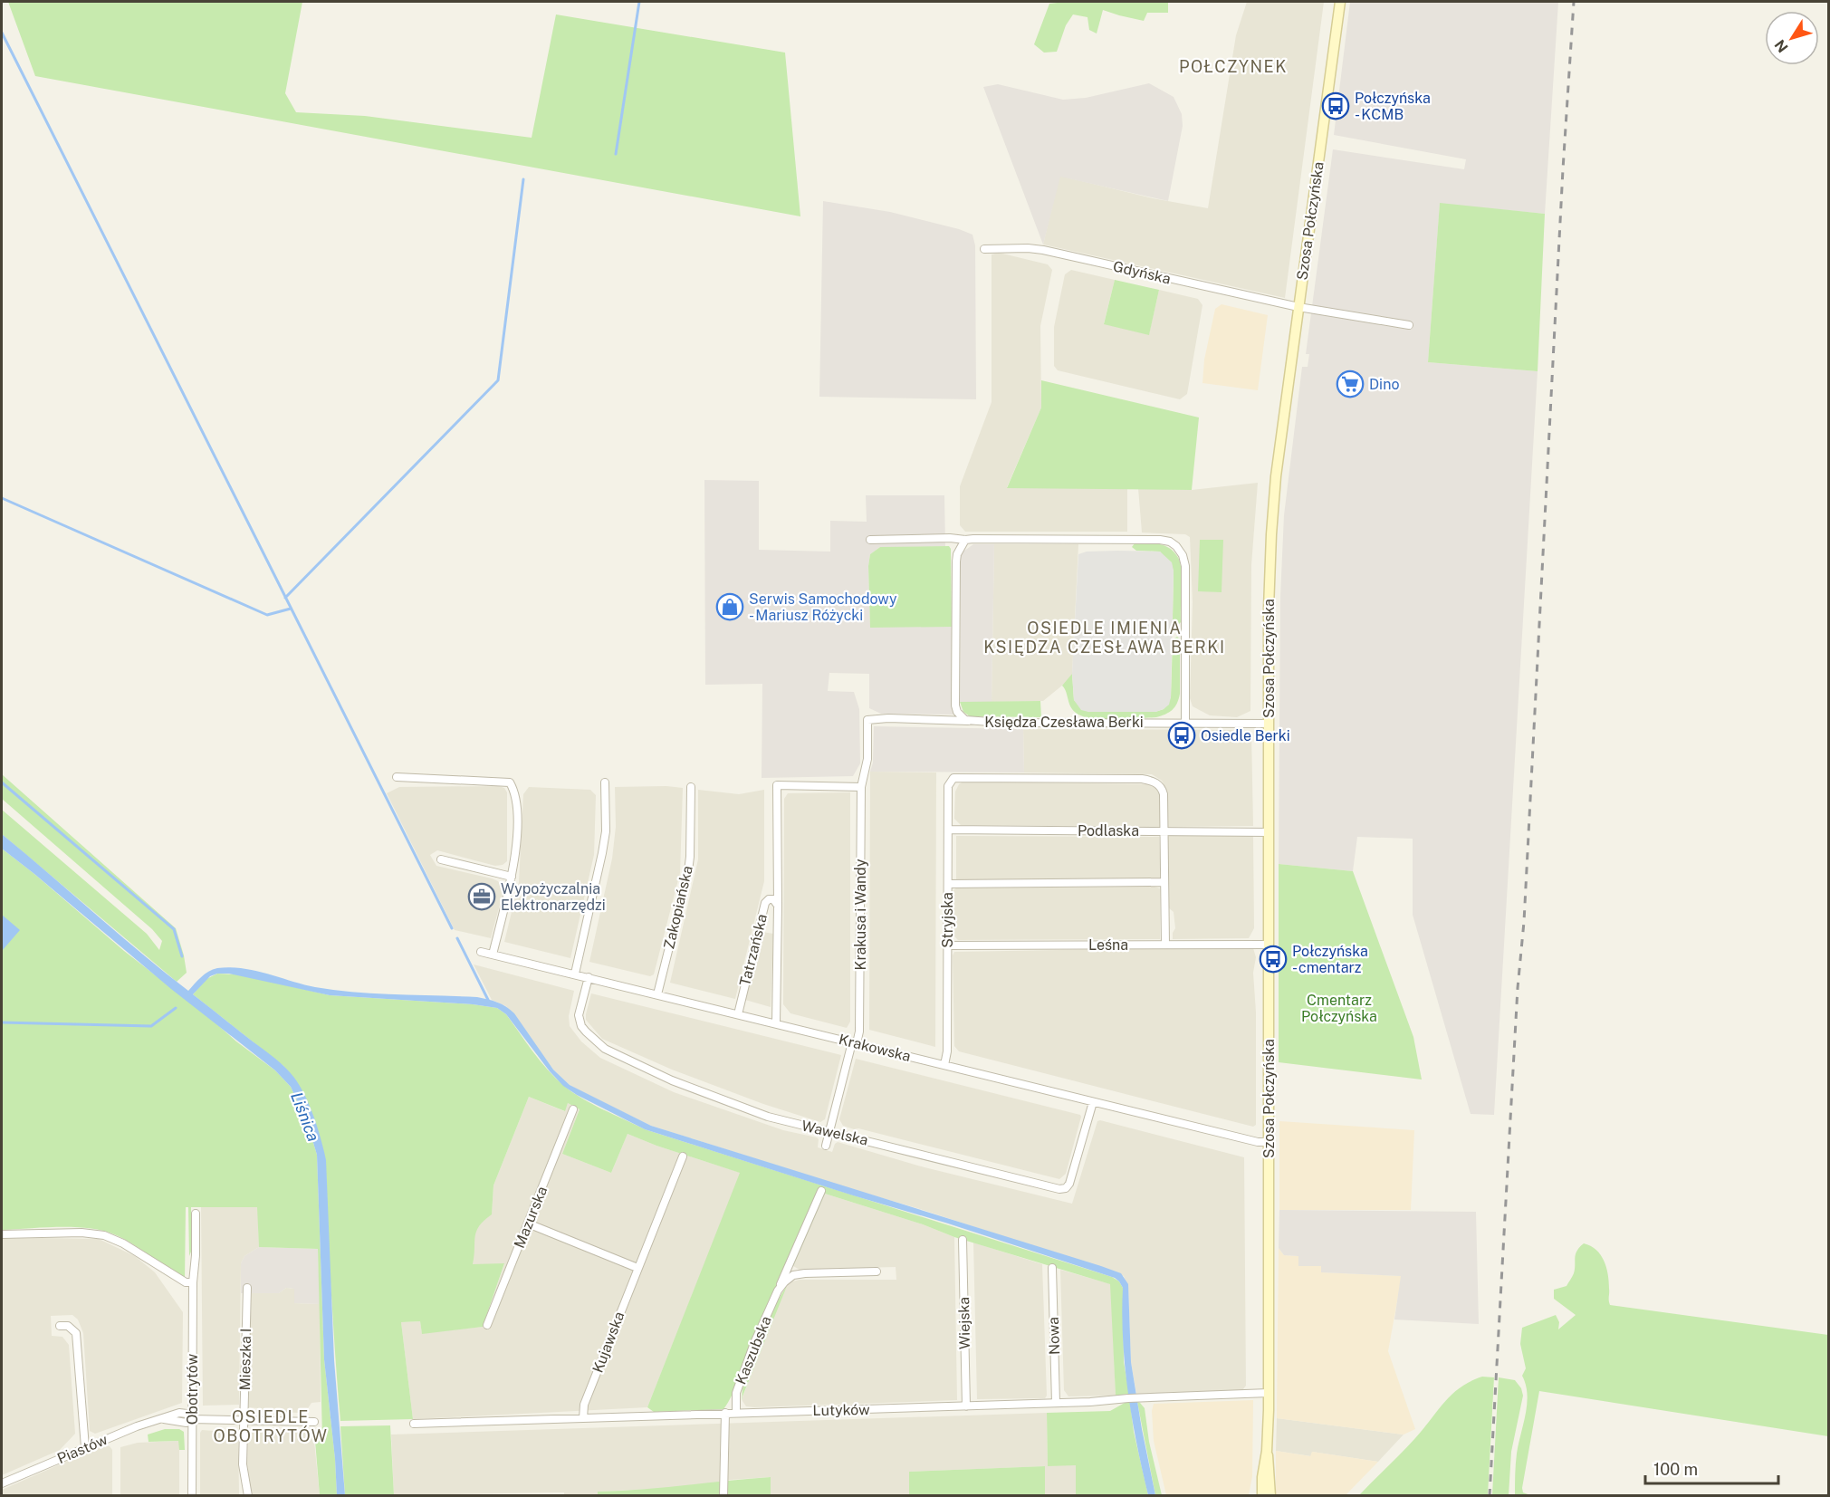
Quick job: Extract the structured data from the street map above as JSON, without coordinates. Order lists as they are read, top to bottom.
{
  "streets": {
    "main road": ["Szosa Połczyńska"],
    "street": [
      "Gdyńska",
      "Księdza Czesława Berki",
      "Podlaska",
      "Zakopiańska",
      "Krakusa i Wandy",
      "Stryjska",
      "Leśna",
      "Tatrzańska",
      "Krakowska",
      "Wawelska",
      "Mazurska",
      "Wiejska",
      "Nowa",
      "Kujawska",
      "Kaszubska",
      "Mieszka I",
      "Obotrytów",
      "Lutyków",
      "Piastów"
    ]
  },
  "crossings": [
    ["Szosa Połczyńska", "Gdyńska"],
    ["Szosa Połczyńska", "Księdza Czesława Berki"],
    ["Szosa Połczyńska", "Podlaska"],
    ["Szosa Połczyńska", "Leśna"],
    ["Szosa Połczyńska", "Krakowska"],
    ["Szosa Połczyńska", "Lutyków"],
    ["Księdza Czesława Berki", "Krakusa i Wandy"],
    ["Podlaska", "Stryjska"],
    ["Zakopiańska", "Krakowska"],
    ["Krakusa i Wandy", "Tatrzańska"],
    ["Krakusa i Wandy", "Krakowska"],
    ["Krakusa i Wandy", "Wawelska"],
    ["Stryjska", "Leśna"],
    ["Stryjska", "Krakowska"],
    ["Tatrzańska", "Krakowska"],
    ["Krakowska", "Wawelska"],
    ["Wiejska", "Lutyków"],
    ["Nowa", "Lutyków"],
    ["Kujawska", "Lutyków"],
    ["Kaszubska", "Lutyków"],
    ["Obotrytów", "Piastów"]
  ],
  "districts": ["POŁCZYNEK", "OSIEDLE IMIENIA KSIĘDZA CZESŁAWA BERKI", "OSIEDLE OBOTRYTÓW"],
  "water": ["Liśnica"],
  "parks": ["Cmentarz Połczyńska"],
  "places": {
    "bus stop": ["Połczyńska - KCMB", "Osiedle Berki", "Połczyńska - cmentarz"],
    "supermarket": ["Dino"],
    "shop": ["Serwis Samochodowy - Mariusz Różycki"],
    "office": ["Wypożyczalnia Elektronarzędzi"]
  },
  "scale_bar": "100 m",
  "north": "bottom left"
}
